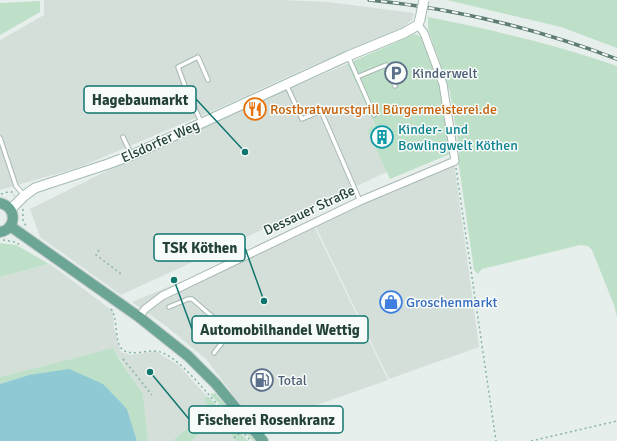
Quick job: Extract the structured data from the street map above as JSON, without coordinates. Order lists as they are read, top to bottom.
{
  "streets": {
    "street": ["Elsdorfer Weg", "Dessauer Straße"]
  },
  "places": {
    "parking": ["Kinderwelt"],
    "restaurant": ["Rostbratwurstgrill Bürgermeisterei.de"],
    "building": ["Kinder- und Bowlingwelt Köthen"],
    "other": [
      "Hagebaumarkt",
      "Automobilhandel Wettig",
      "TSK Köthen",
      "Fischerei Rosenkranz"
    ],
    "shop": ["Groschenmarkt"],
    "fuel station": ["Total"]
  }
}
